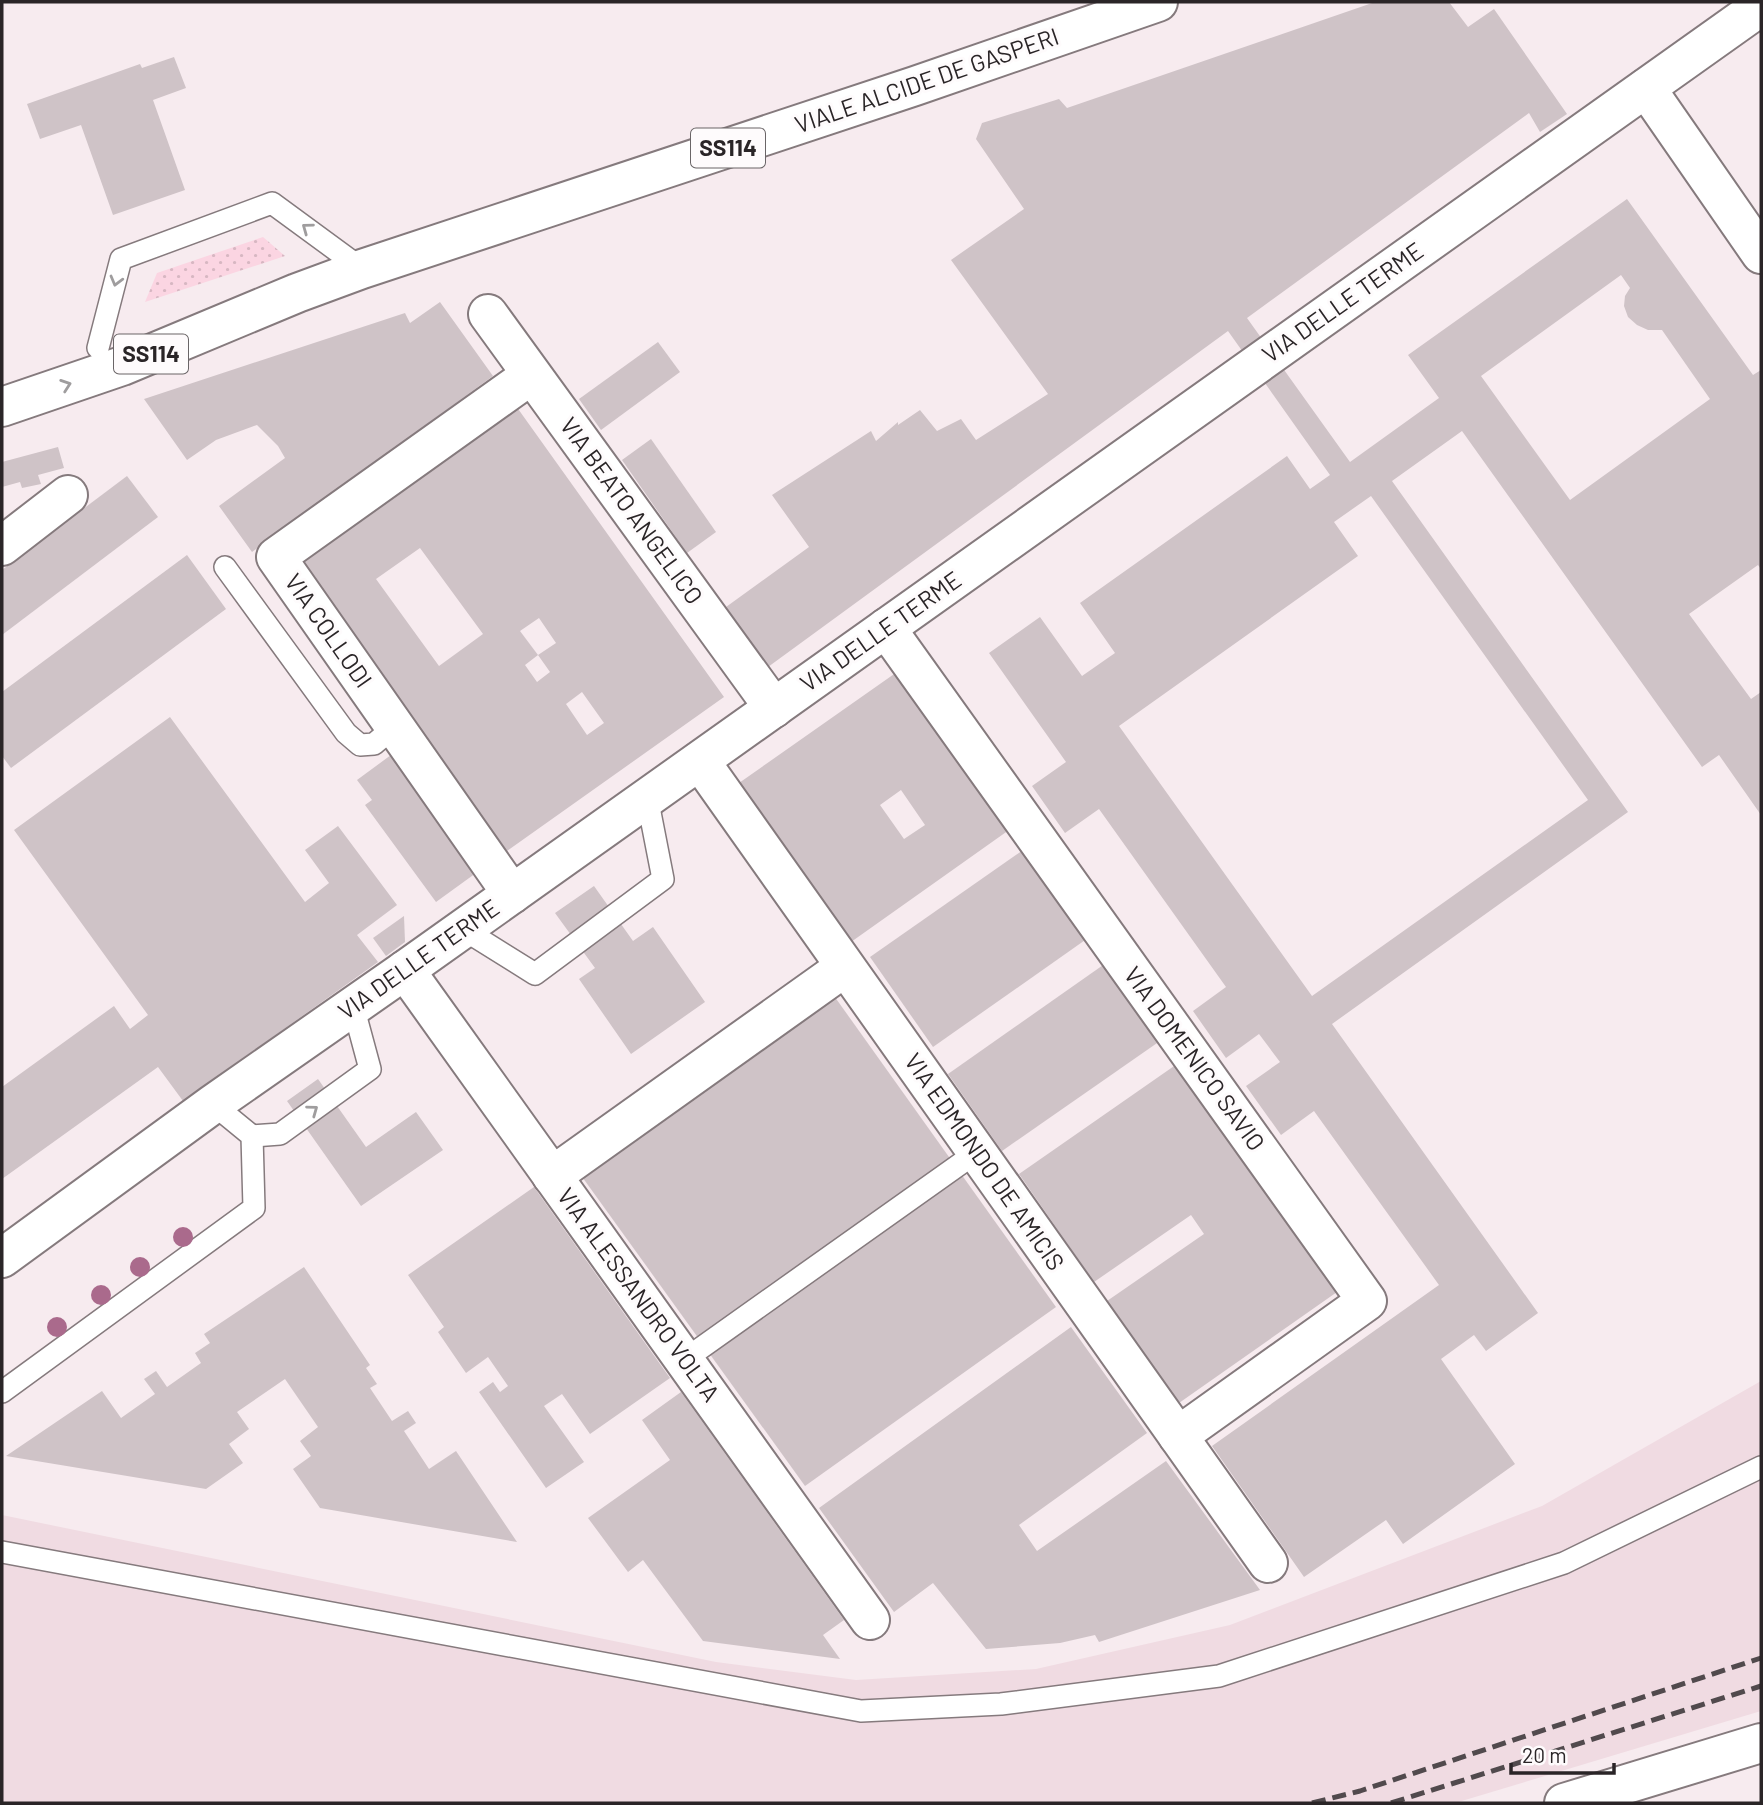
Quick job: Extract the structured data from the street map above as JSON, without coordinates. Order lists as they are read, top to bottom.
{
  "streets": {
    "street": [
      "VIALE ALCIDE DE GASPERI",
      "SS114",
      "VIA DELLE TERME",
      "VIA BEATO ANGELICO",
      "VIA COLLODI",
      "VIA DOMENICO SAVIO",
      "VIA EDMONDO DE AMICIS",
      "VIA ALESSANDRO VOLTA"
    ]
  },
  "crossings": [
    ["VIA DELLE TERME", "VIA BEATO ANGELICO"],
    ["VIA DELLE TERME", "VIA COLLODI"],
    ["VIA DELLE TERME", "VIA DOMENICO SAVIO"],
    ["VIA DELLE TERME", "VIA EDMONDO DE AMICIS"],
    ["VIA DELLE TERME", "VIA ALESSANDRO VOLTA"],
    ["VIA BEATO ANGELICO", "VIA COLLODI"],
    ["VIA DOMENICO SAVIO", "VIA EDMONDO DE AMICIS"]
  ],
  "scale_bar": "20 m"
}
